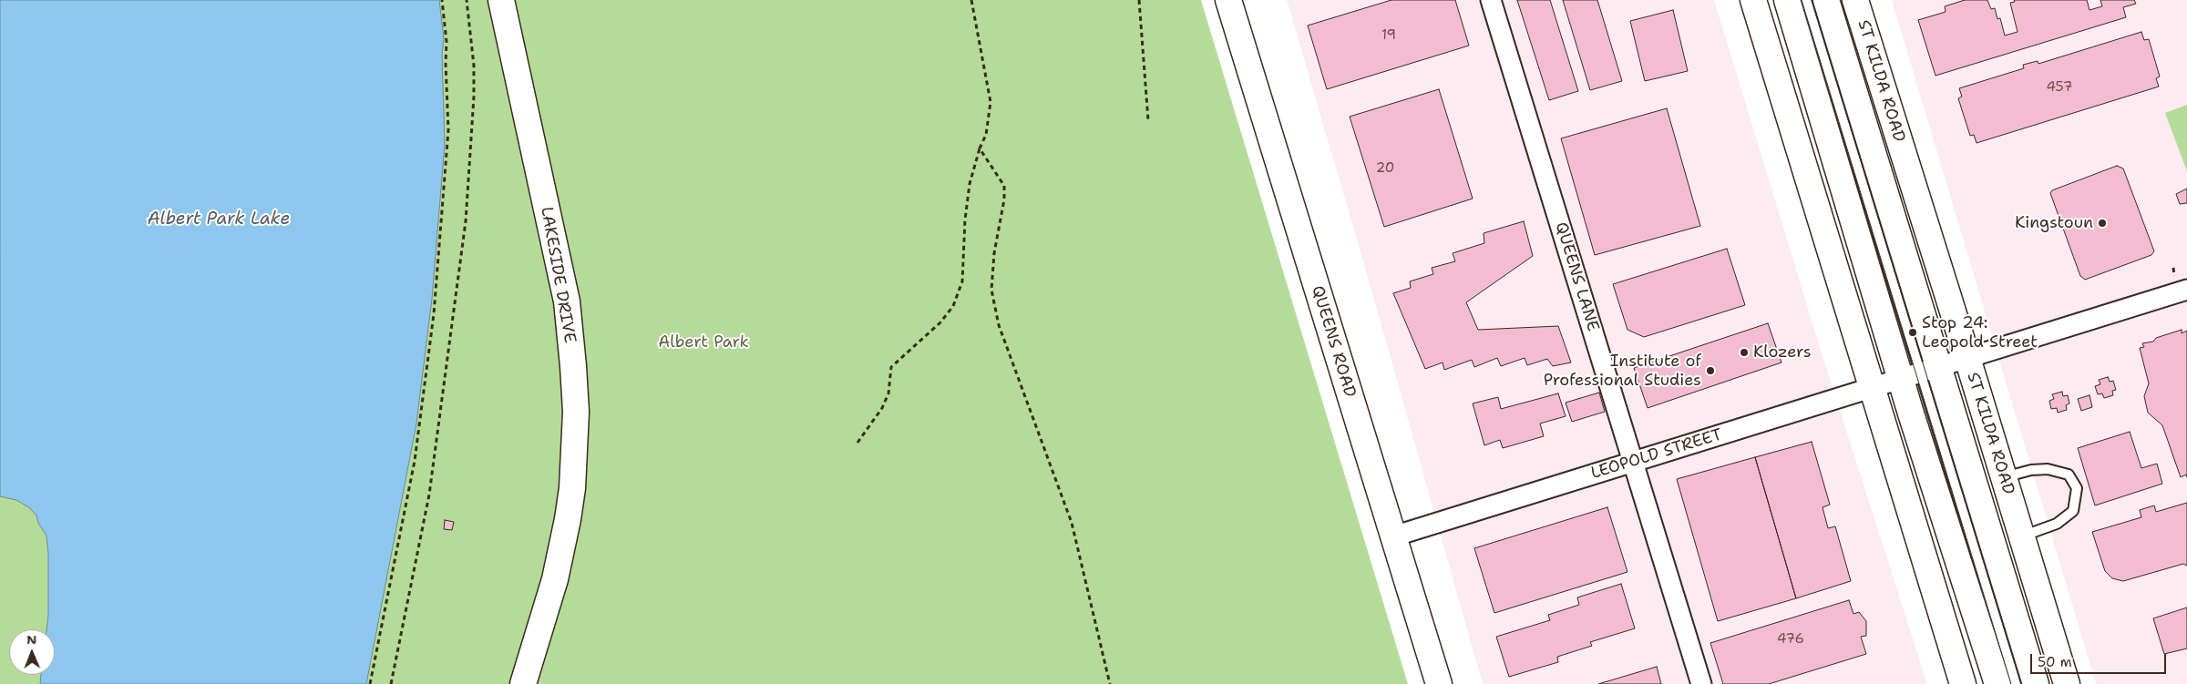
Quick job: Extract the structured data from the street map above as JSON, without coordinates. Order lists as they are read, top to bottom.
{
  "streets": {
    "main road": ["ST KILDA ROAD", "LAKESIDE DRIVE", "QUEENS ROAD"],
    "street": ["QUEENS LANE", "LEOPOLD STREET"]
  },
  "crossings": [
    ["ST KILDA ROAD", "LEOPOLD STREET"],
    ["QUEENS LANE", "LEOPOLD STREET"],
    ["QUEENS ROAD", "LEOPOLD STREET"]
  ],
  "water": ["Albert Park Lake"],
  "parks": ["Albert Park"],
  "places": [
    "Kingstoun",
    "Stop 24: Leopold Street",
    "Klozers",
    "Institute of Professional Studies"
  ],
  "house_numbers": [
    "19",
    "457",
    "20",
    "476"
  ],
  "scale_bar": "50 m",
  "north": "top"
}
